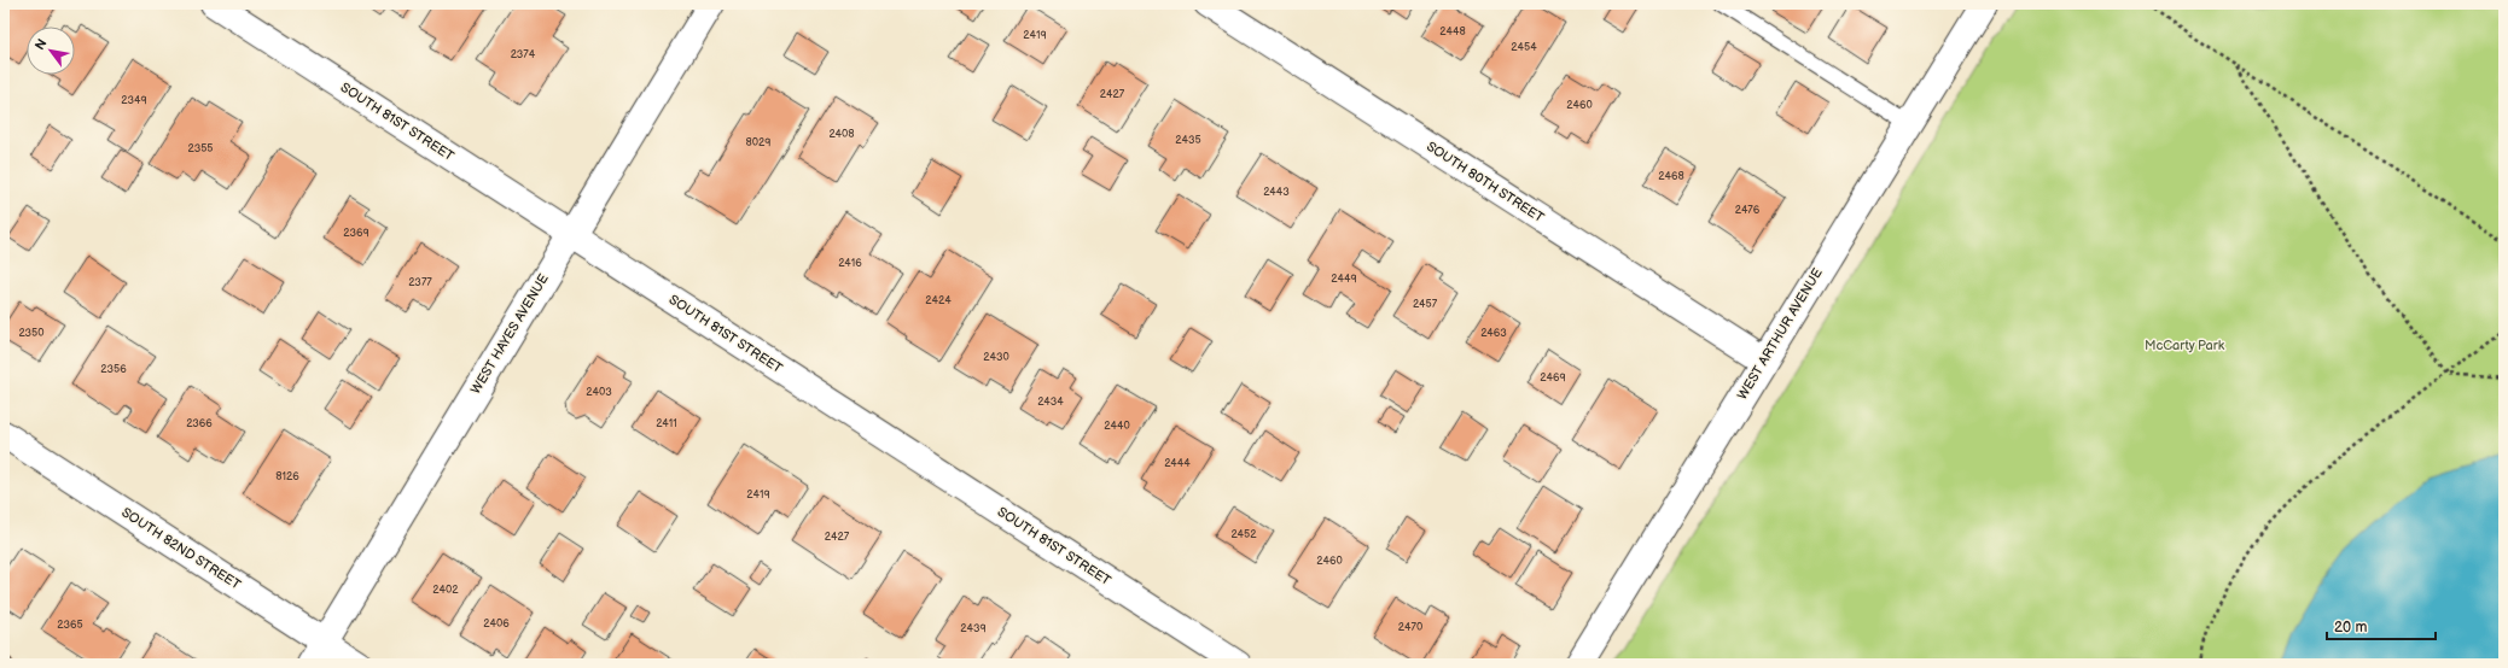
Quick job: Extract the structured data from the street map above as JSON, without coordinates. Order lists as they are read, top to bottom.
{
  "streets": {
    "street": [
      "SOUTH 81ST STREET",
      "SOUTH 80TH STREET",
      "WEST HAYES AVENUE",
      "WEST ARTHUR AVENUE",
      "SOUTH 82ND STREET"
    ]
  },
  "crossings": [
    ["SOUTH 81ST STREET", "WEST HAYES AVENUE"],
    ["SOUTH 80TH STREET", "WEST ARTHUR AVENUE"],
    ["WEST HAYES AVENUE", "SOUTH 82ND STREET"]
  ],
  "parks": ["McCarty Park"],
  "house_numbers": [
    "2448",
    "2419",
    "2454",
    "2374",
    "2427",
    "2349",
    "2460",
    "2408",
    "2435",
    "8029",
    "2355",
    "2468",
    "2443",
    "2476",
    "2369",
    "2416",
    "2449",
    "2377",
    "2424",
    "2457",
    "2350",
    "2463",
    "2430",
    "2356",
    "2469",
    "2403",
    "2434",
    "2366",
    "2411",
    "2440",
    "2444",
    "8126",
    "2419",
    "2452",
    "2427",
    "2460",
    "2402",
    "2406",
    "2365",
    "2470",
    "2439"
  ],
  "scale_bar": "20 m",
  "north": "top left"
}
